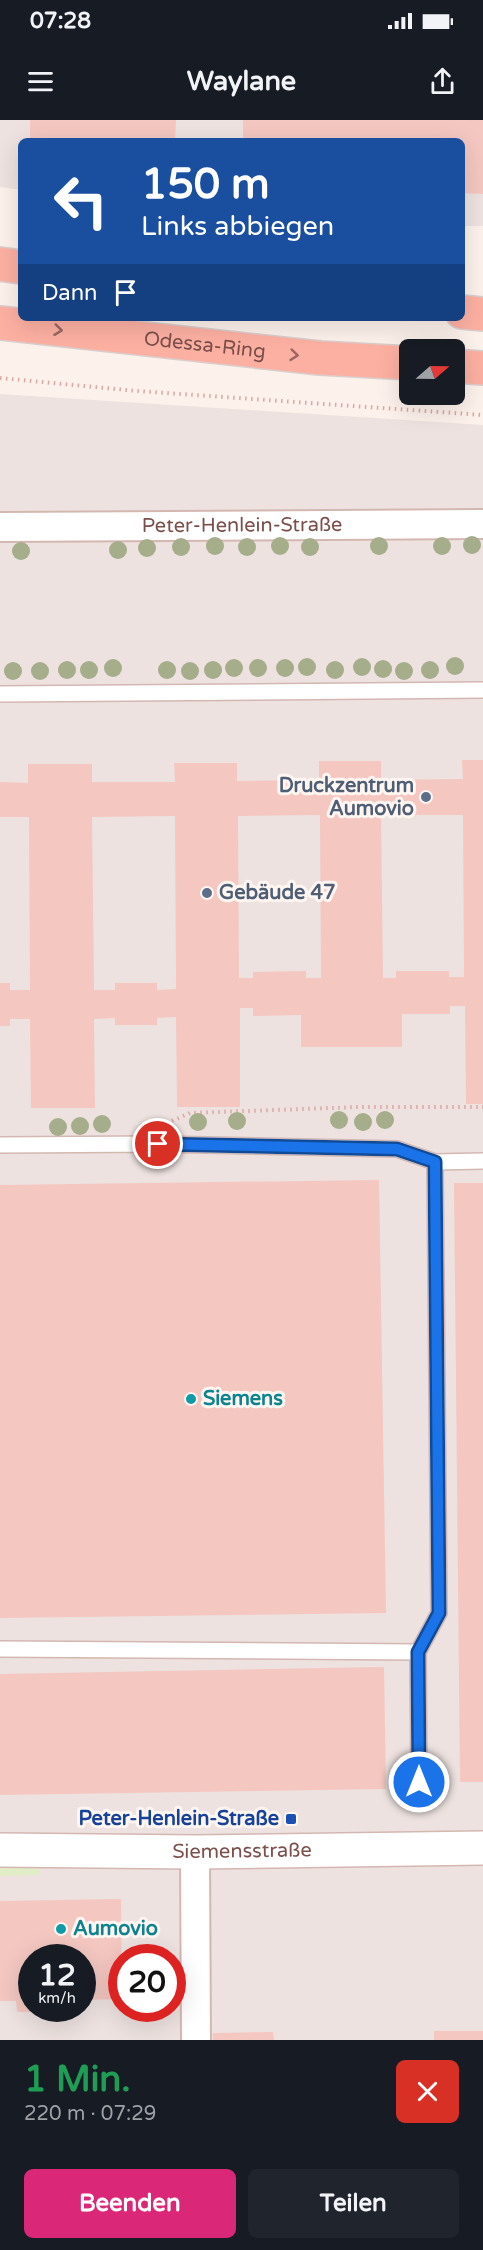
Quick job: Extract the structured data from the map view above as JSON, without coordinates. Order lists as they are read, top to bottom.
{
  "streets": {
    "highway": ["Odessa-Ring"],
    "street": ["Peter-Henlein-Straße", "Siemensstraße"]
  },
  "one_way": ["Odessa-Ring"],
  "places": {
    "other": [
      "Druckzentrum Aumovio",
      "Gebäude 47",
      "Siemens",
      "Aumovio"
    ],
    "transit": ["Peter-Henlein-Straße"]
  },
  "north": "right",
  "page": {
    "status": "07:28",
    "header": "Waylane",
    "turn": ["150 m", "Links abbiegen"],
    "then": "Dann",
    "speed": "12 km/h",
    "limit": "20",
    "heading": ["1 Min.", "220 m · 07:29"],
    "buttons": ["Beenden", "Teilen"]
  }
}
